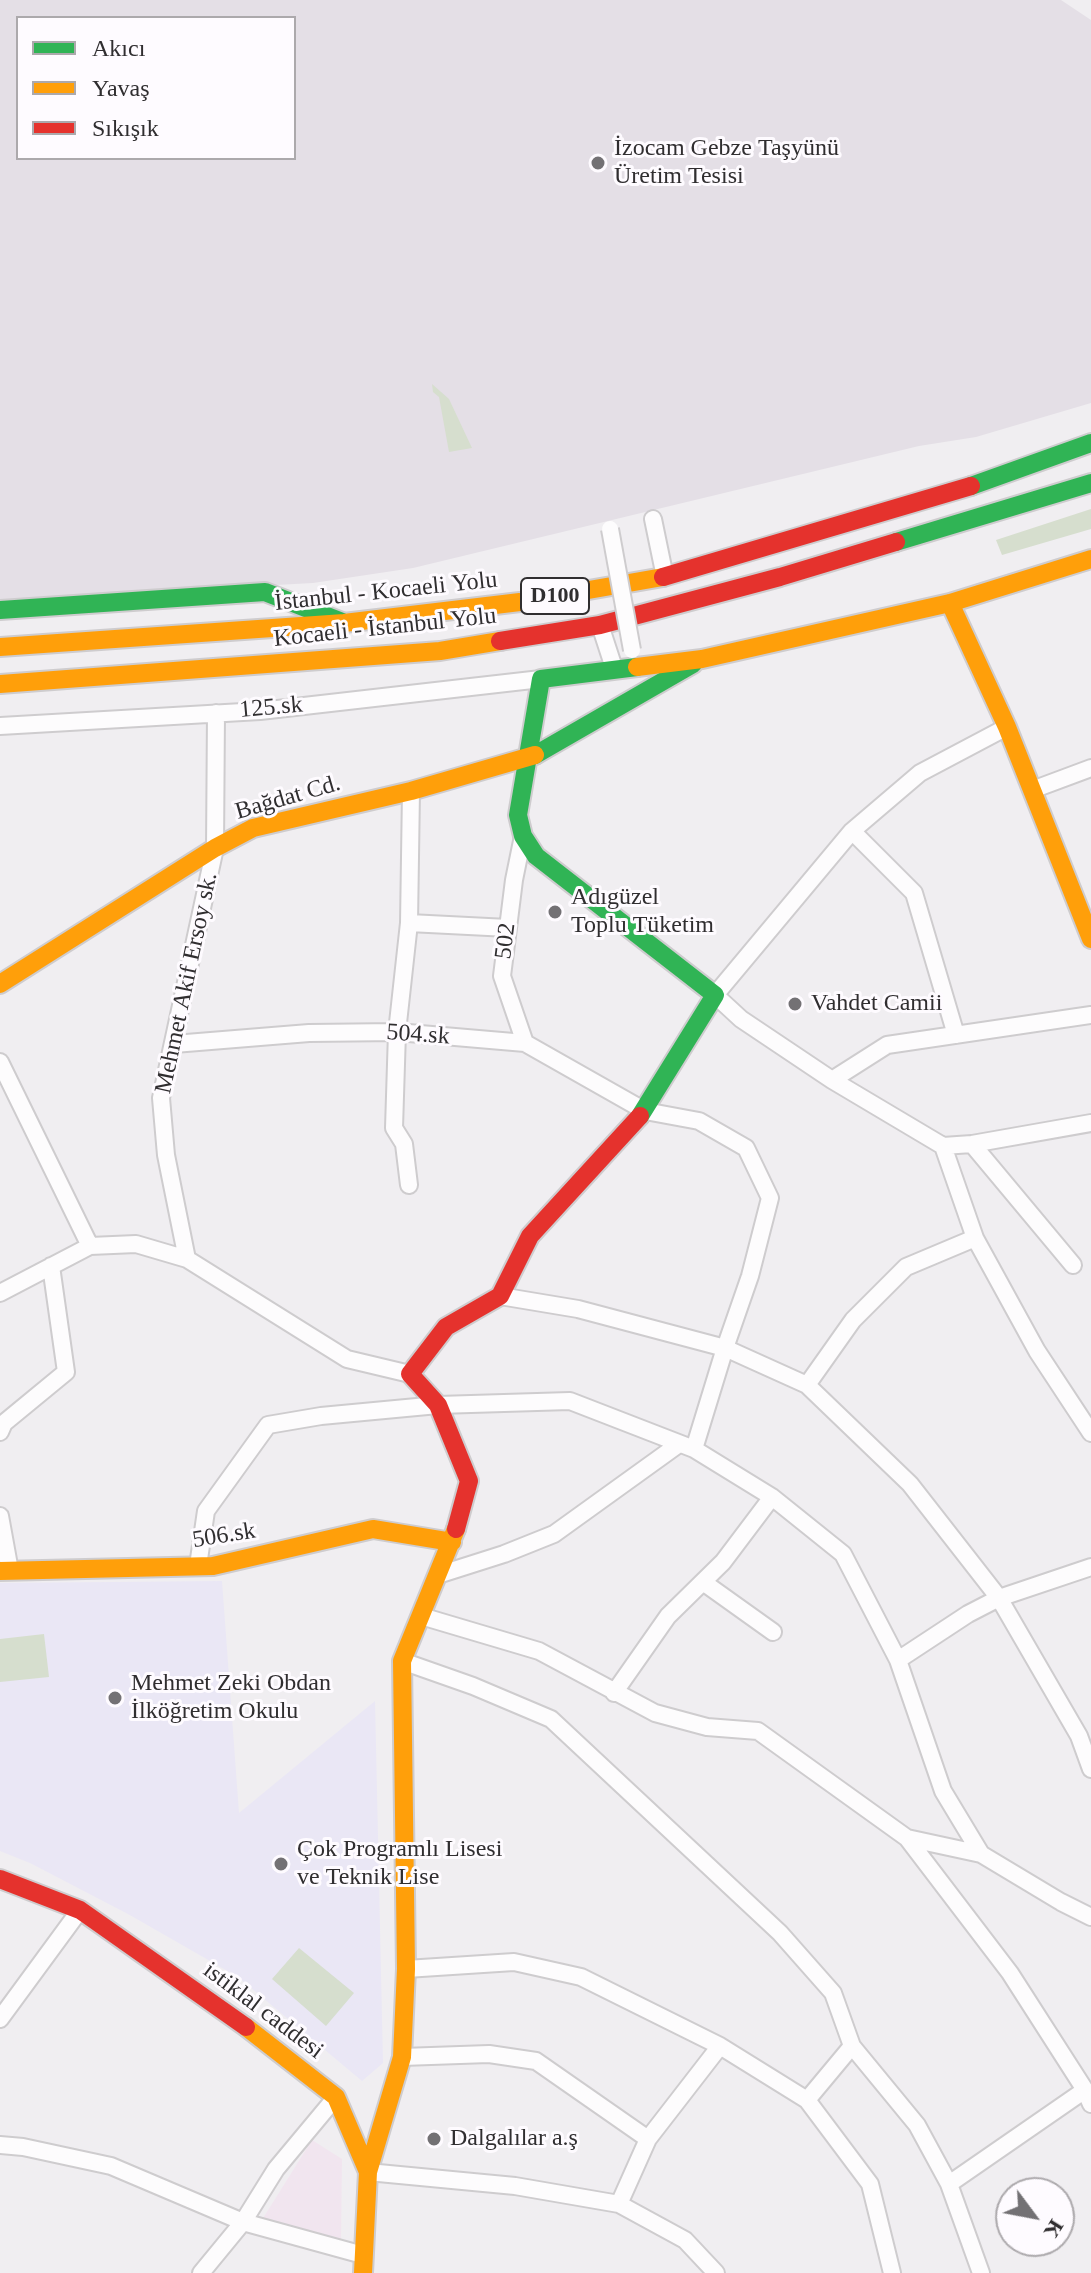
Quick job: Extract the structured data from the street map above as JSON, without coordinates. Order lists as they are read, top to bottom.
{
  "streets": {
    "main road": [
      "İstanbul - Kocaeli Yolu",
      "D100",
      "Kocaeli - İstanbul Yolu",
      "Bağdat Cd.",
      "506.sk",
      "istiklal caddesi"
    ],
    "street": [
      "125.sk",
      "502",
      "Mehmet Akif Ersoy sk.",
      "504.sk"
    ]
  },
  "crossings": [
    ["125.sk", "Mehmet Akif Ersoy sk."],
    ["Bağdat Cd.", "Mehmet Akif Ersoy sk."],
    ["502", "504.sk"],
    ["Mehmet Akif Ersoy sk.", "504.sk"]
  ],
  "places": [
    "İzocam Gebze Taşyünü Üretim Tesisi",
    "Adıgüzel Toplu Tüketim",
    "Vahdet Camii",
    "Mehmet Zeki Obdan İlköğretim Okulu",
    "Çok Programlı Lisesi ve Teknik Lise",
    "Dalgalılar a.ş"
  ],
  "legend": ["Akıcı", "Yavaş", "Sıkışık"],
  "north": "bottom right"
}
